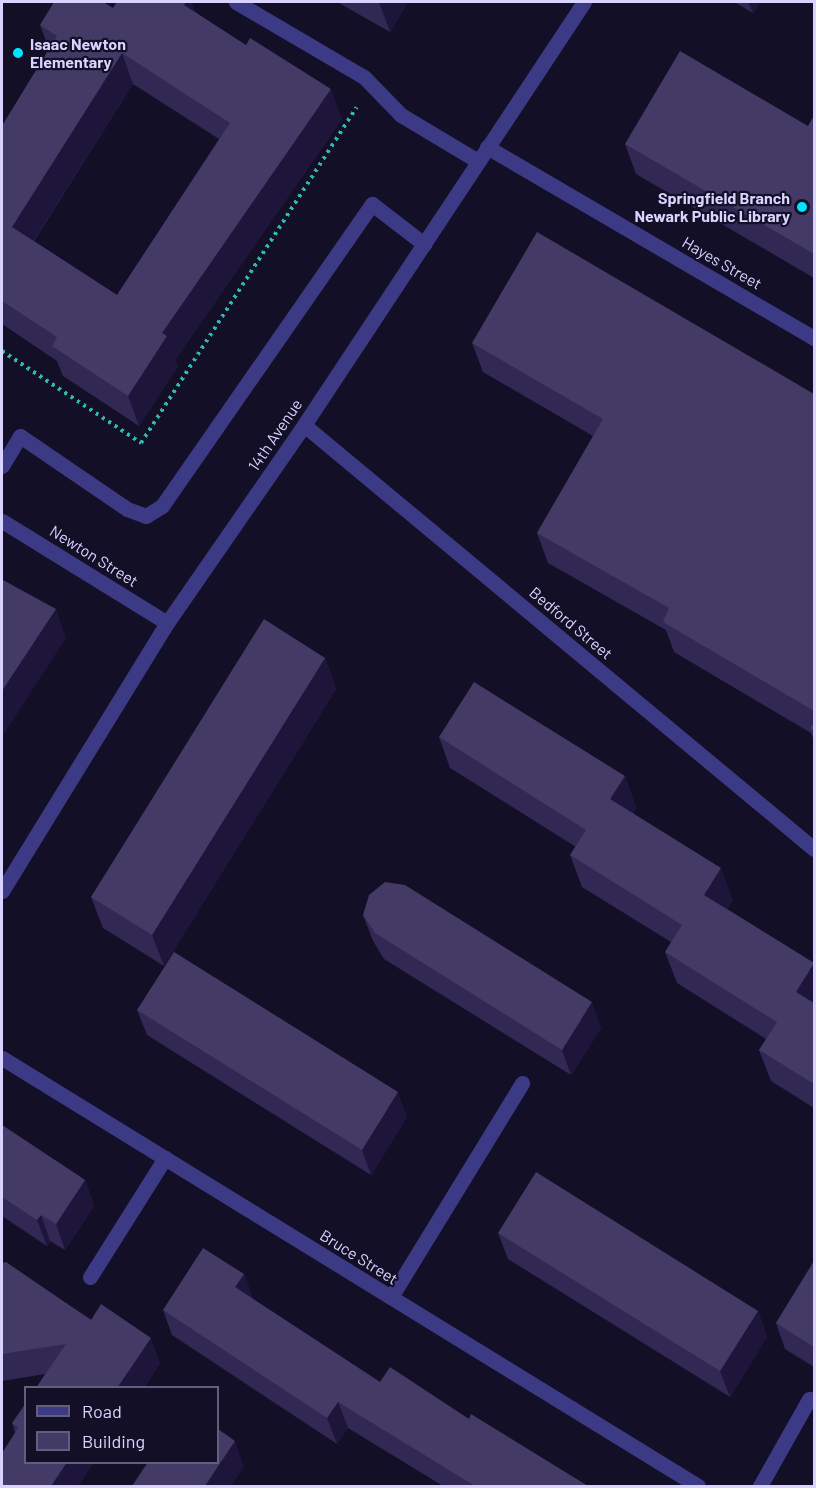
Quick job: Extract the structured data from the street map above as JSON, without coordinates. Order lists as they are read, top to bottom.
{
  "streets": {
    "street": [
      "Hayes Street",
      "14th Avenue",
      "Newton Street",
      "Bedford Street",
      "Bruce Street"
    ]
  },
  "crossings": [
    ["Hayes Street", "14th Avenue"],
    ["14th Avenue", "Newton Street"],
    ["14th Avenue", "Bedford Street"]
  ],
  "places": ["Isaac Newton Elementary", "Springfield Branch Newark Public Library"],
  "legend": ["Road", "Building"]
}
